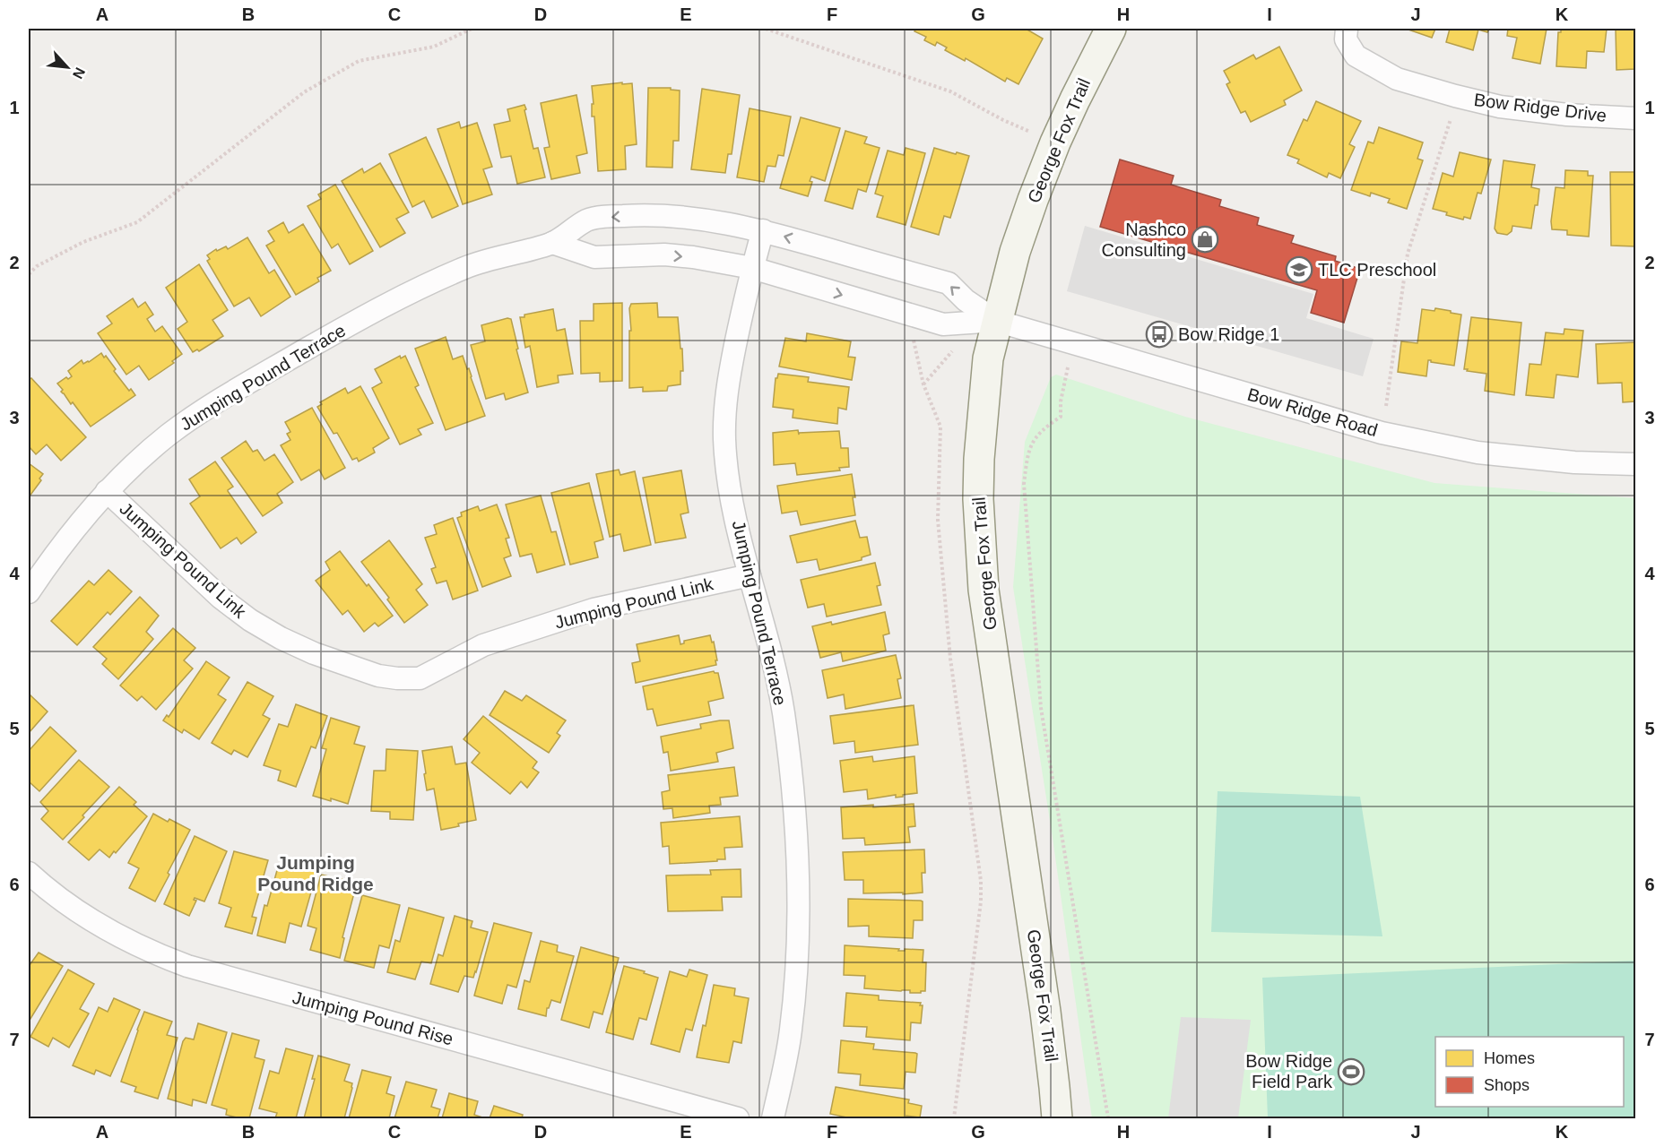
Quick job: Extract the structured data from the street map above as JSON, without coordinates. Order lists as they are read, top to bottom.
{
  "streets": {
    "street": [
      "Bow Ridge Drive",
      "George Fox Trail",
      "Jumping Pound Terrace",
      "Bow Ridge Road",
      "Jumping Pound Link",
      "Jumping Pound Rise"
    ]
  },
  "crossings": [
    ["George Fox Trail", "Jumping Pound Terrace"],
    ["George Fox Trail", "Bow Ridge Road"],
    ["Jumping Pound Terrace", "Bow Ridge Road"],
    ["Jumping Pound Terrace", "Jumping Pound Link"]
  ],
  "districts": ["Jumping Pound Ridge"],
  "places": {
    "shop": ["Nashco Consulting"],
    "school or university": ["TLC Preschool"],
    "bus stop": ["Bow Ridge 1"],
    "sports": ["Bow Ridge Field Park"]
  },
  "legend": ["Homes", "Shops"],
  "north": "bottom right",
  "grid": {
    "columns": [
      "A",
      "B",
      "C",
      "D",
      "E",
      "F",
      "G",
      "H",
      "I",
      "J",
      "K"
    ],
    "rows": [
      "1",
      "2",
      "3",
      "4",
      "5",
      "6",
      "7"
    ]
  }
}
